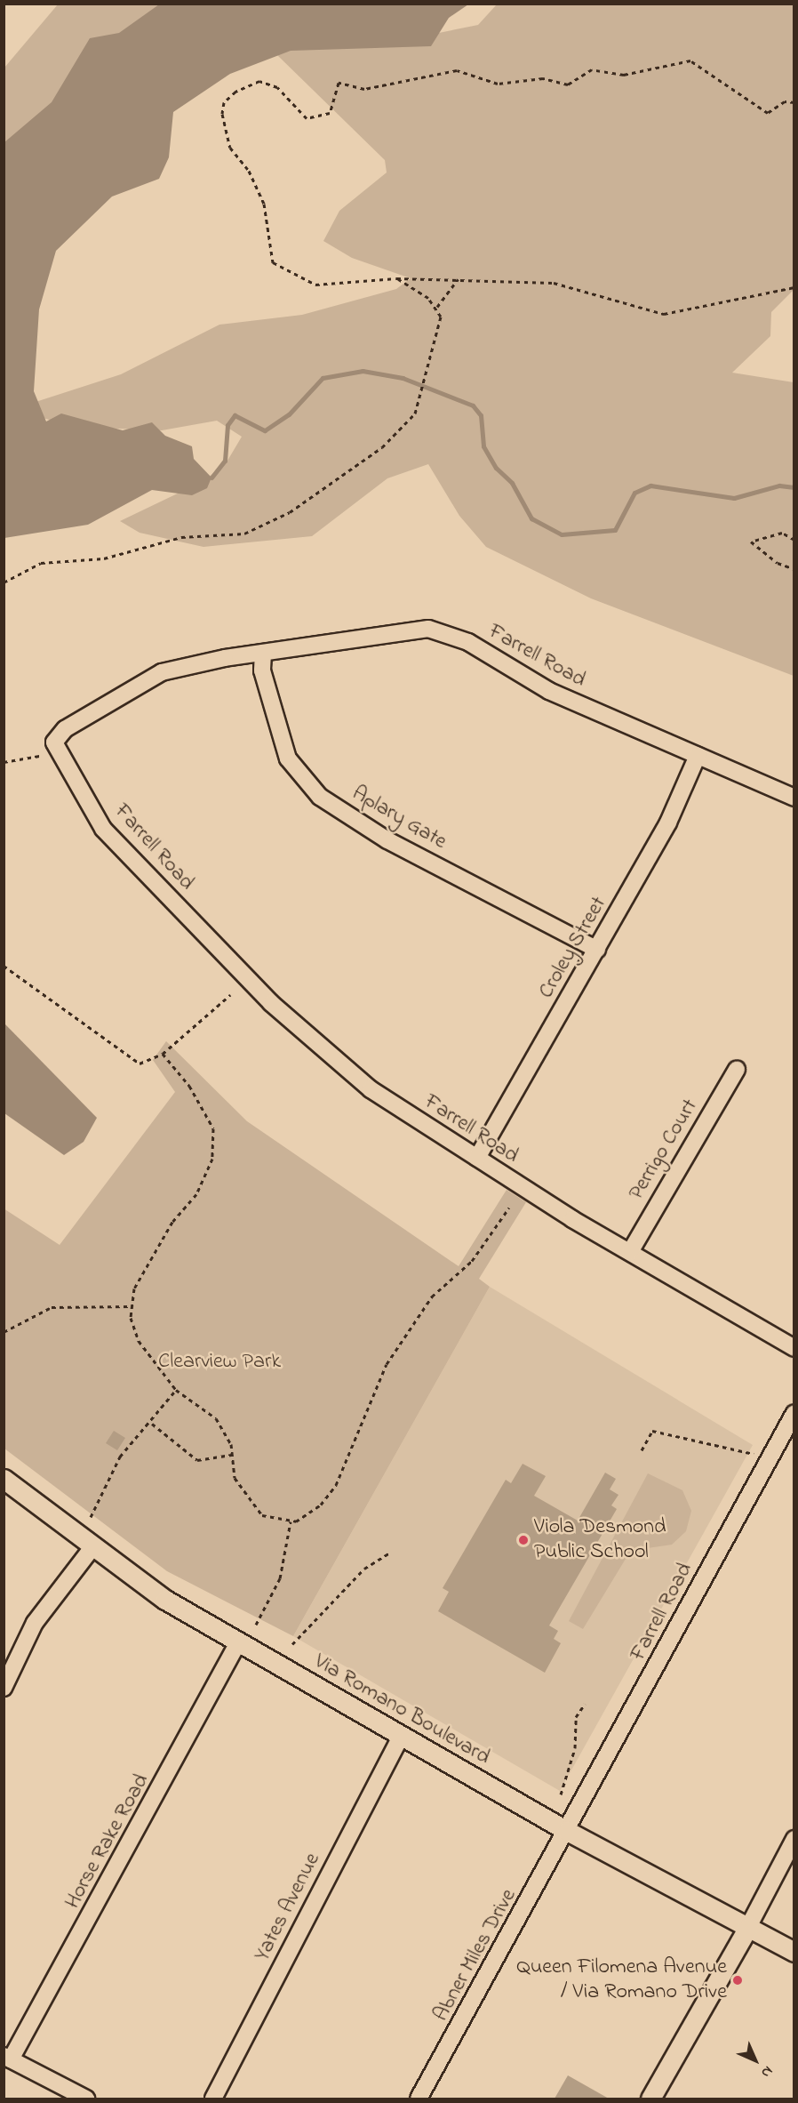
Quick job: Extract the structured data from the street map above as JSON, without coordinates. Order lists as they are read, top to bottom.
{
  "streets": {
    "street": [
      "Farrell Road",
      "Aplary Gate",
      "Croley Street",
      "Perrigo Court",
      "Via Romano Boulevard",
      "Horse Rake Road",
      "Yates Avenue",
      "Abner Miles Drive"
    ]
  },
  "crossings": [
    ["Farrell Road", "Aplary Gate"],
    ["Farrell Road", "Croley Street"],
    ["Farrell Road", "Perrigo Court"],
    ["Farrell Road", "Via Romano Boulevard"],
    ["Farrell Road", "Abner Miles Drive"],
    ["Aplary Gate", "Croley Street"],
    ["Via Romano Boulevard", "Horse Rake Road"],
    ["Via Romano Boulevard", "Yates Avenue"],
    ["Via Romano Boulevard", "Abner Miles Drive"]
  ],
  "parks": ["Clearview Park"],
  "places": ["Viola Desmond Public School", "Queen Filomena Avenue / Via Romano Drive"],
  "north": "bottom right"
}
